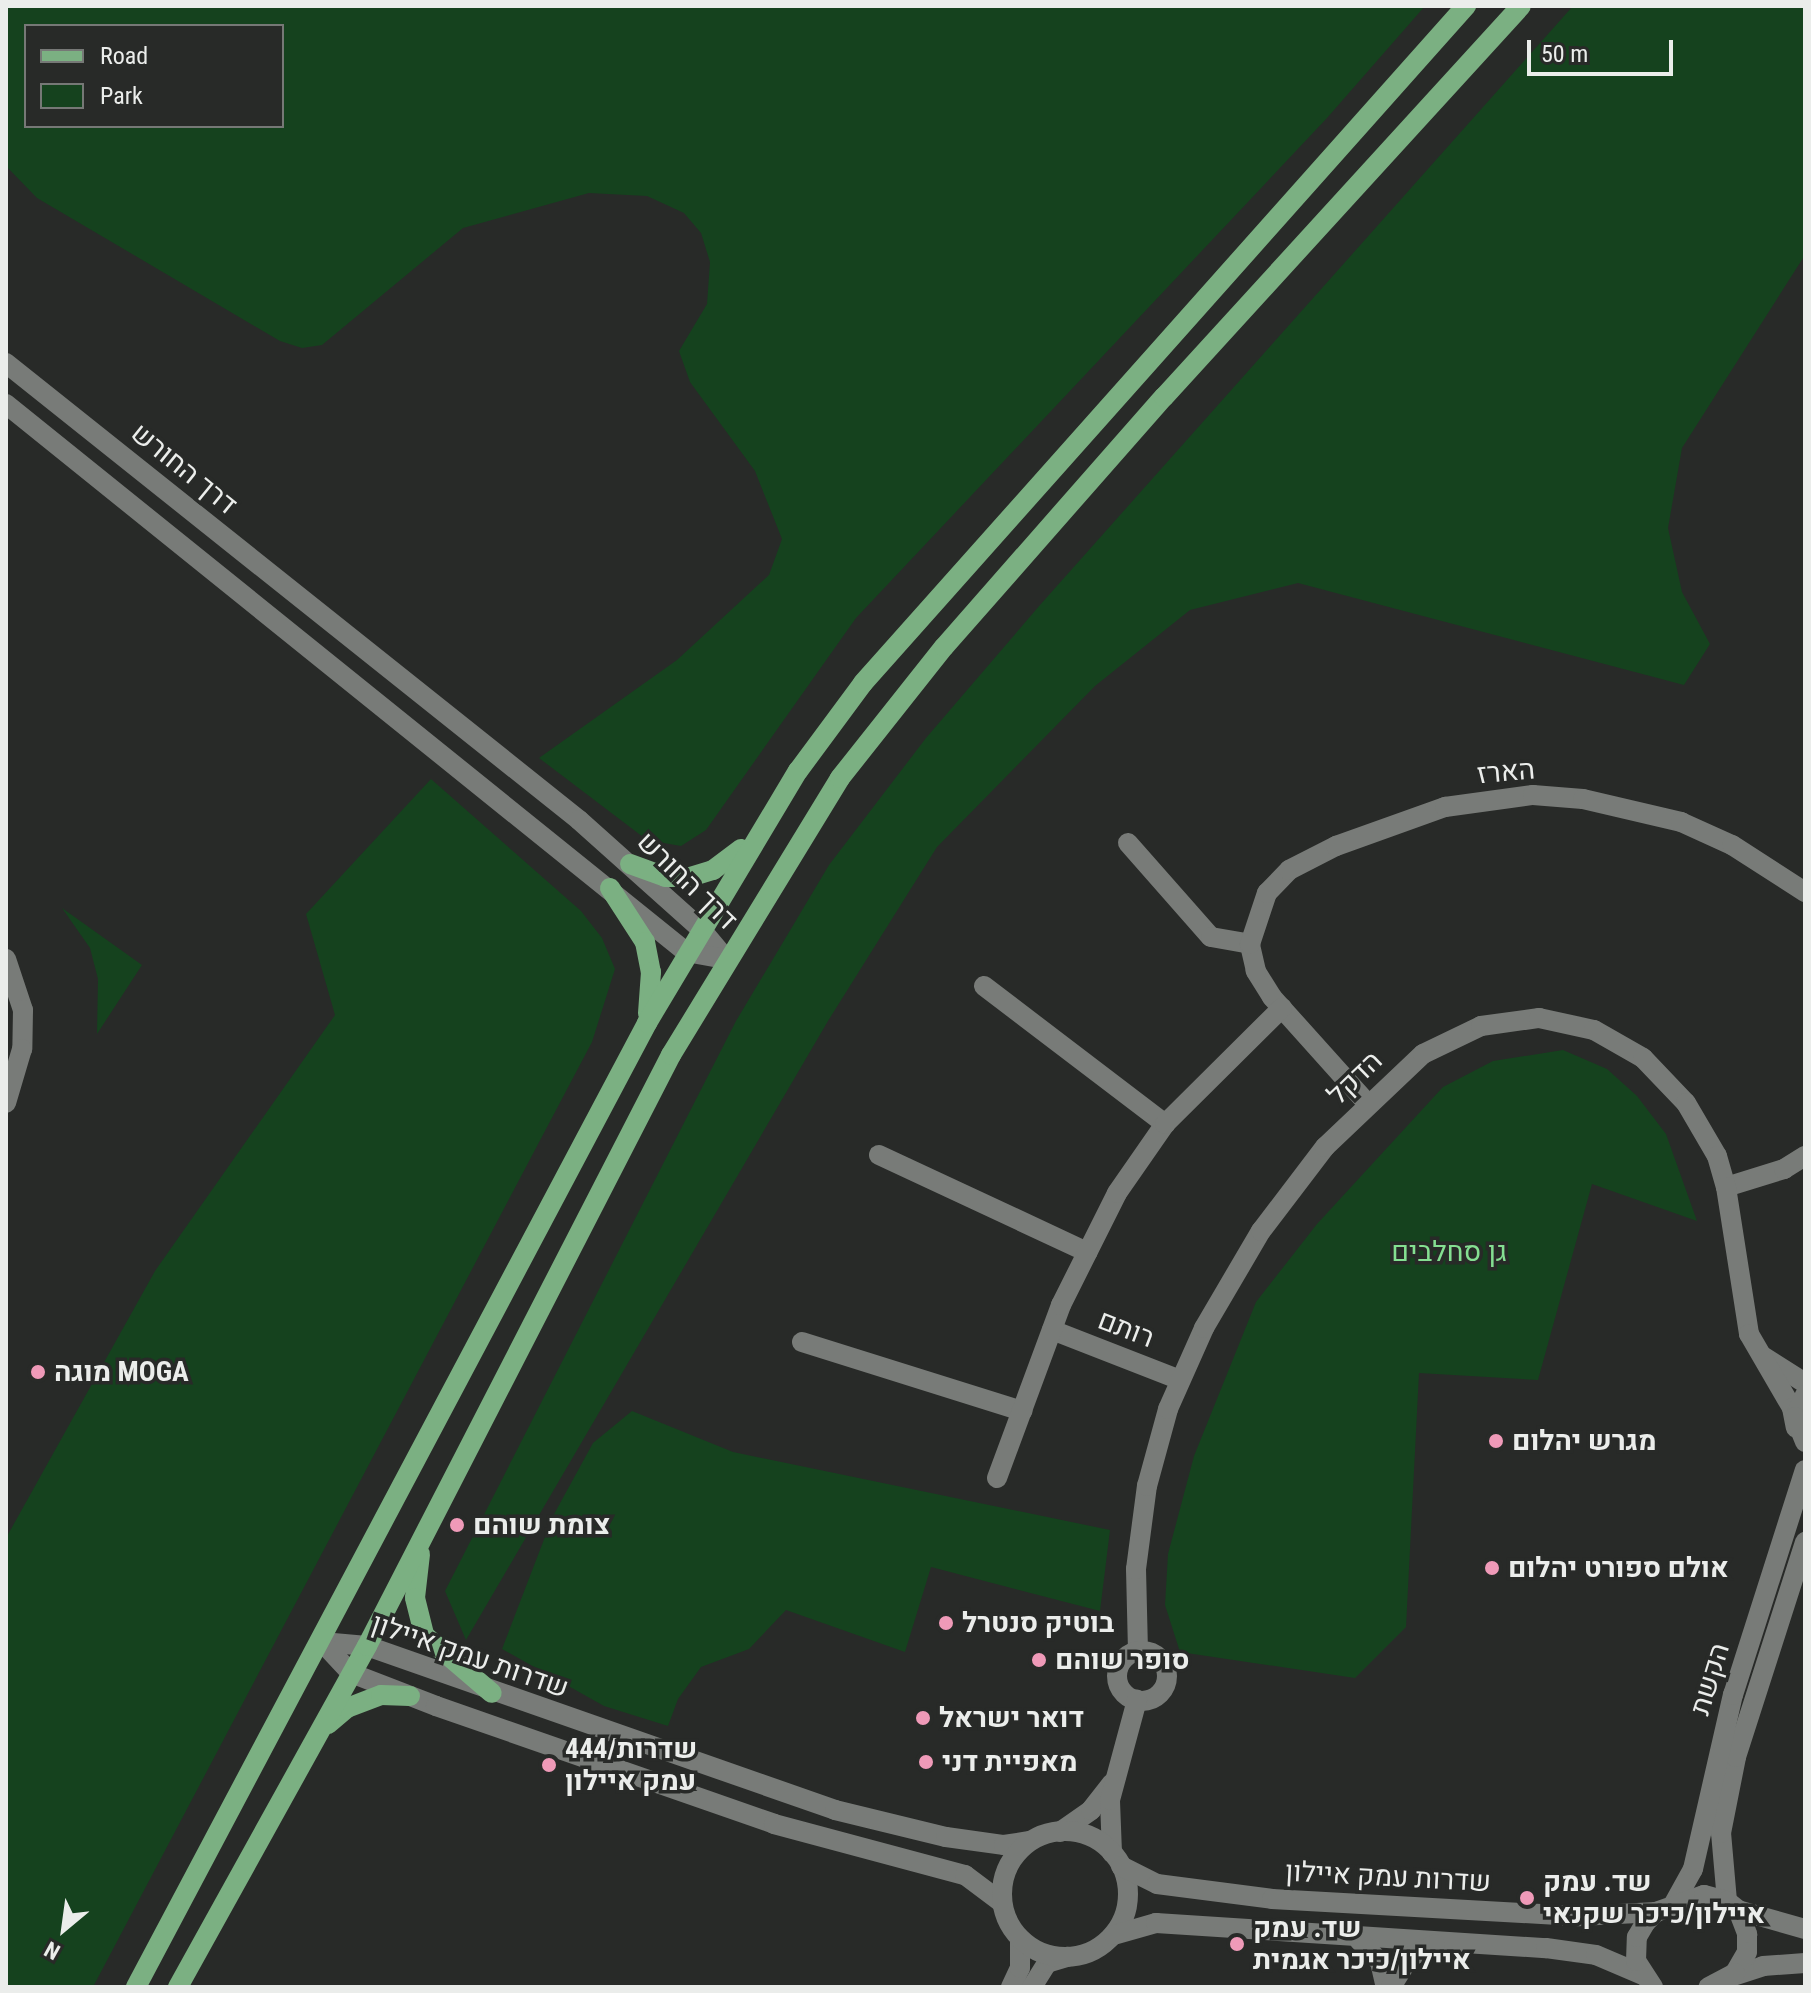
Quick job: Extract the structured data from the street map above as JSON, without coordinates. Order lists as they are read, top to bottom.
{
  "streets": {
    "street": [
      "דרך החורש",
      "הארז",
      "הדקל",
      "רותם",
      "שדרות עמק איילון",
      "הקשת"
    ]
  },
  "crossings": [
    ["הדקל", "רותם"],
    ["שדרות עמק איילון", "הקשת"]
  ],
  "parks": ["גן סחלבים"],
  "places": [
    "מוגה MOGA",
    "מגרש יהלום",
    "צומת שוהם",
    "אולם ספורט יהלום",
    "בוטיק סנטרל",
    "סופר שוהם",
    "דואר ישראל",
    "מאפיית דני",
    "444/שדרות עמק איילון",
    "שד. עמק איילון/כיכר שקנאי",
    "שד. עמק איילון/כיכר אגמית"
  ],
  "legend": ["Road", "Park"],
  "scale_bar": "50 m",
  "north": "bottom left"
}
